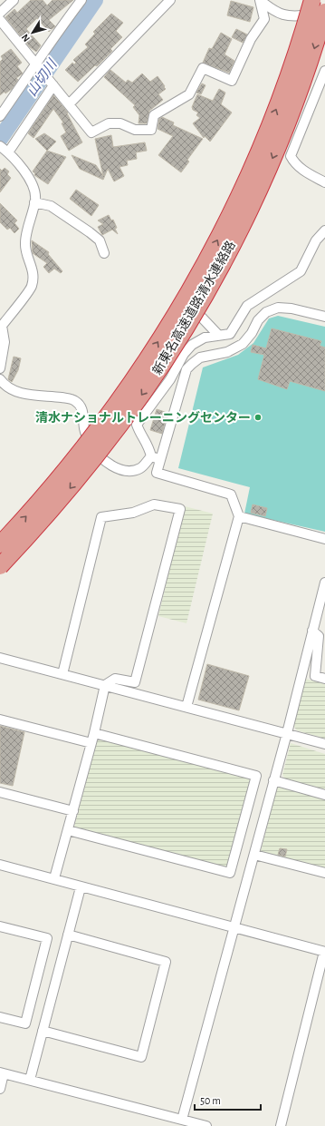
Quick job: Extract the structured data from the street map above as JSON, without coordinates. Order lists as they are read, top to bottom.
{
  "streets": {
    "highway": ["新東名高速道路清水連絡路"]
  },
  "water": ["山切川"],
  "places": ["清水ナショナルトレーニングセンター"],
  "scale_bar": "50 m",
  "north": "bottom left"
}
